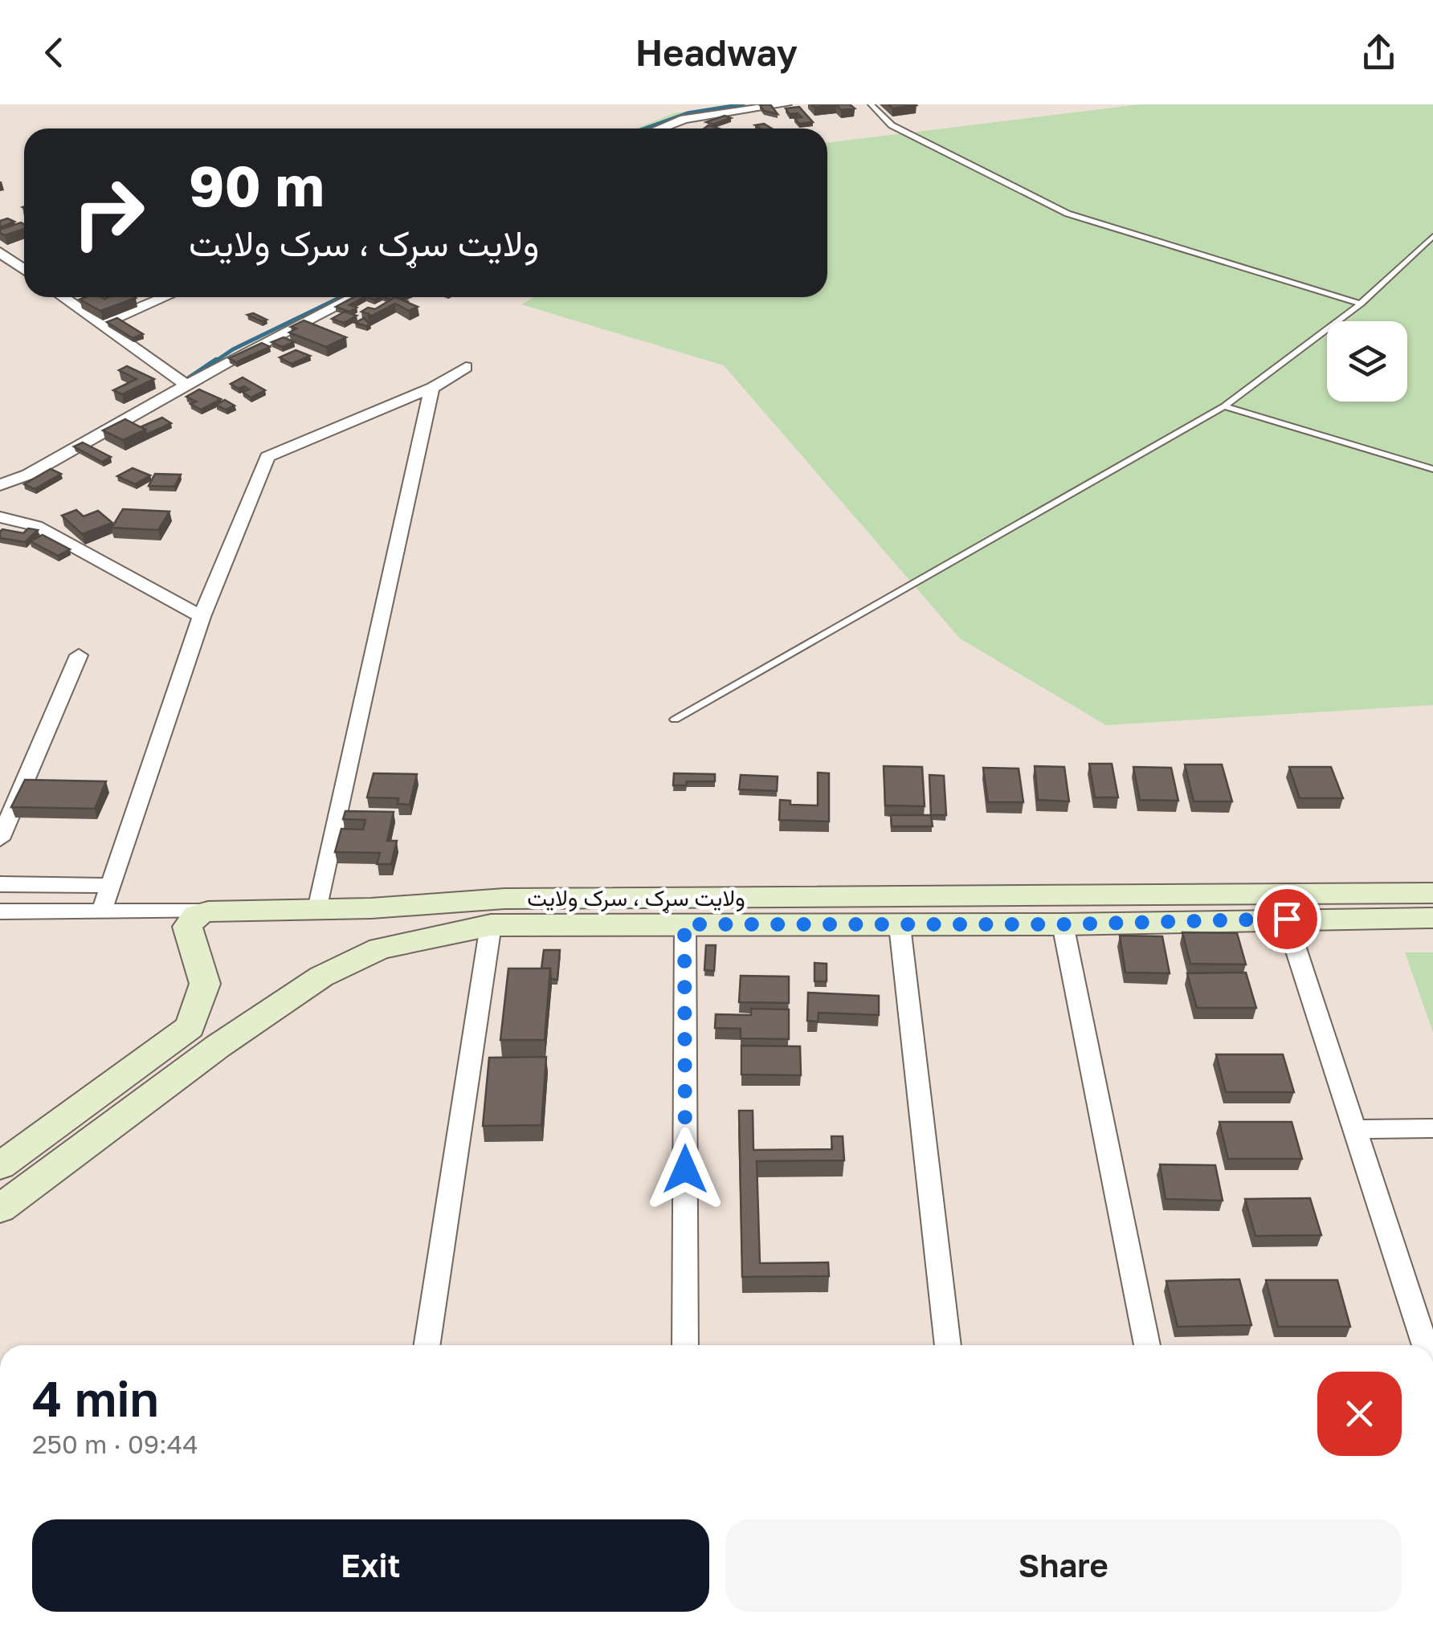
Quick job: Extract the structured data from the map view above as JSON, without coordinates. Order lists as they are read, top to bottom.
{
  "streets": {
    "main road": ["ولایت سړک ، سرک ولایت"]
  },
  "page": {
    "header": "Headway",
    "turn": ["90 m", "ولایت سړک ، سرک ولایت"],
    "heading": ["4 min", "250 m · 09:44"],
    "buttons": ["Exit", "Share"]
  }
}
